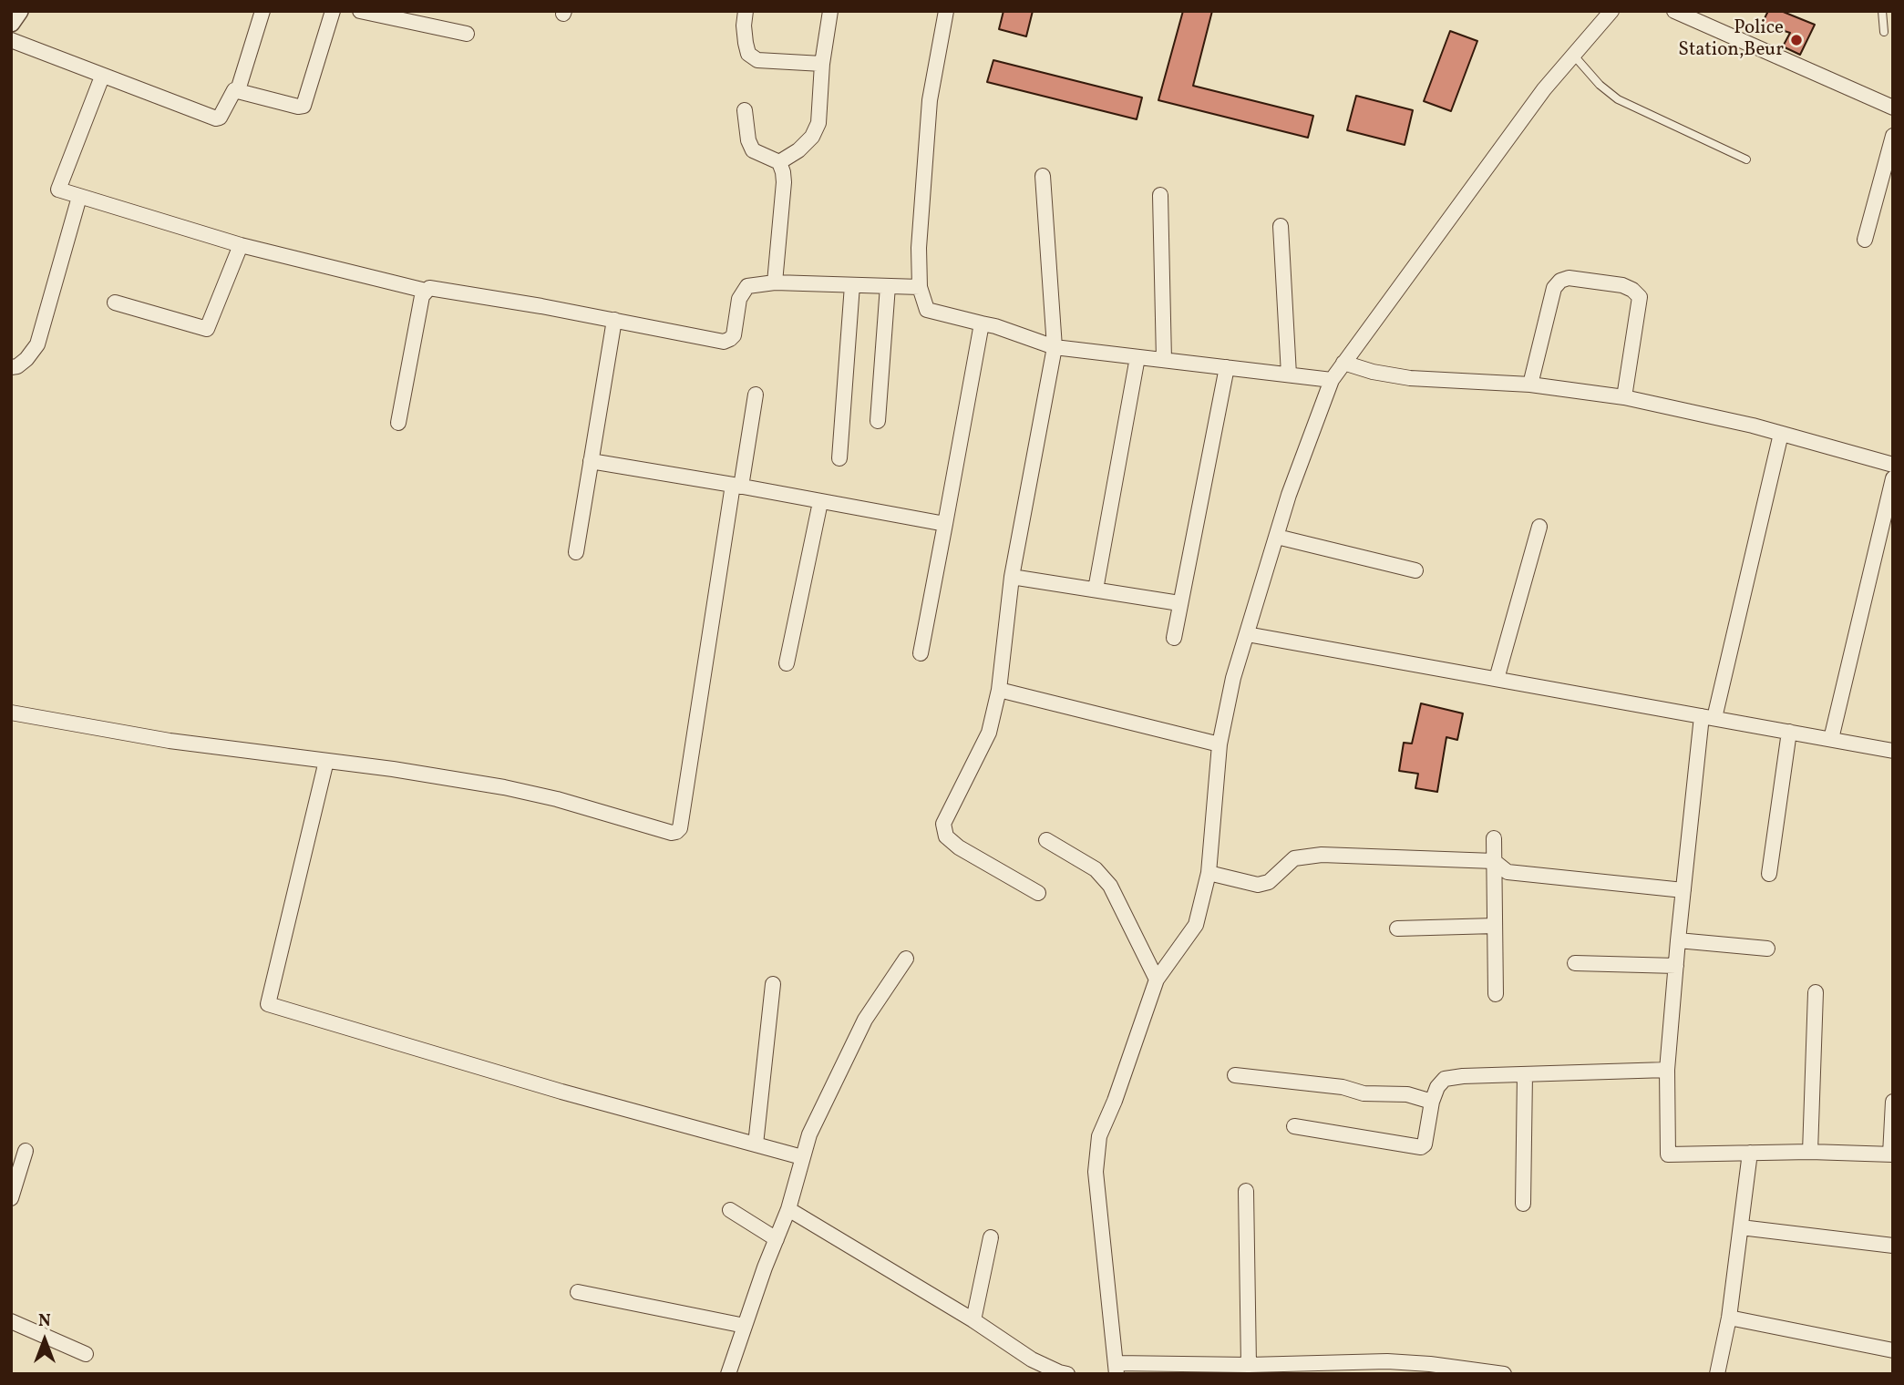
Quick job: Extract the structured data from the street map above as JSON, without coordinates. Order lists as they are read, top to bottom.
{
  "places": ["Police Station,Beur"],
  "north": "top"
}
